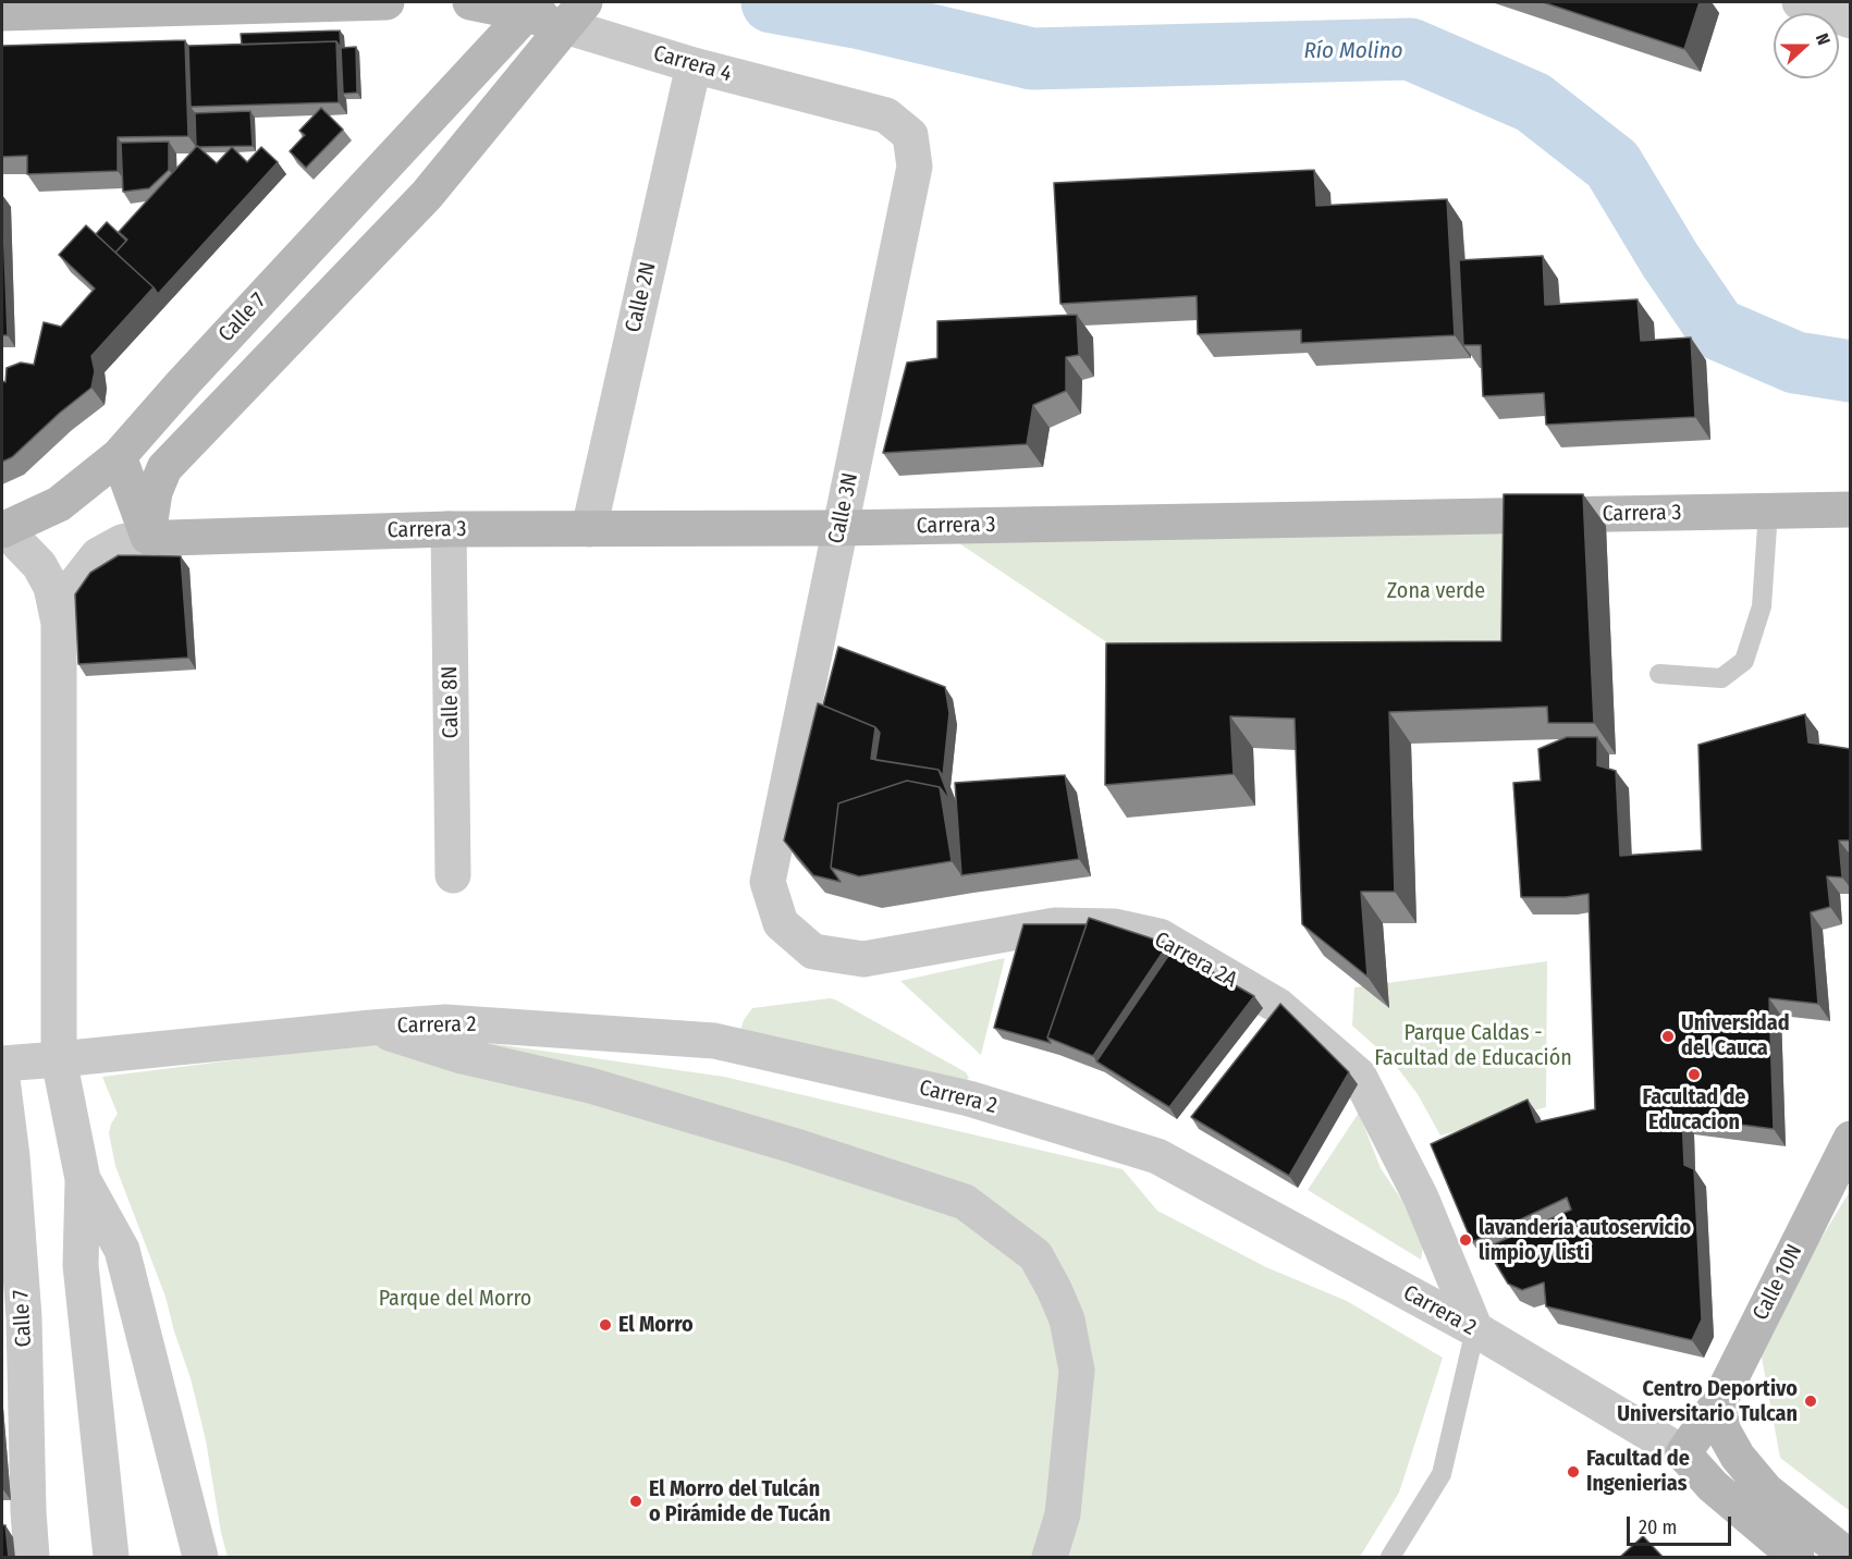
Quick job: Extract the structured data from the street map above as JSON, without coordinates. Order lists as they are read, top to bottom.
{
  "streets": {
    "main road": [
      "Carrera 4",
      "Calle 7",
      "Carrera 3",
      "Carrera 2",
      "Calle 10N"
    ],
    "street": [
      "Calle 2N",
      "Calle 3N",
      "Calle 8N",
      "Carrera 2A"
    ]
  },
  "crossings": [
    ["Carrera 4", "Calle 2N"],
    ["Carrera 4", "Calle 7"],
    ["Carrera 4", "Calle 3N"],
    ["Calle 2N", "Carrera 3"],
    ["Calle 7", "Carrera 3"],
    ["Calle 7", "Carrera 2"],
    ["Calle 3N", "Carrera 3"],
    ["Calle 3N", "Carrera 2A"],
    ["Carrera 3", "Calle 8N"],
    ["Carrera 2A", "Carrera 2"],
    ["Carrera 2", "Calle 10N"]
  ],
  "water": ["Río Molino"],
  "parks": ["Zona verde", "Parque Caldas - Facultad de Educación", "Parque del Morro"],
  "places": [
    "Universidad del Cauca",
    "Facultad de Educacion",
    "lavandería autoservicio limpio y listi",
    "El Morro",
    "Centro Deportivo Universitario Tulcan",
    "Facultad de Ingenierias",
    "El Morro del Tulcán o Pirámide de Tucán"
  ],
  "scale_bar": "20 m",
  "north": "right"
}
